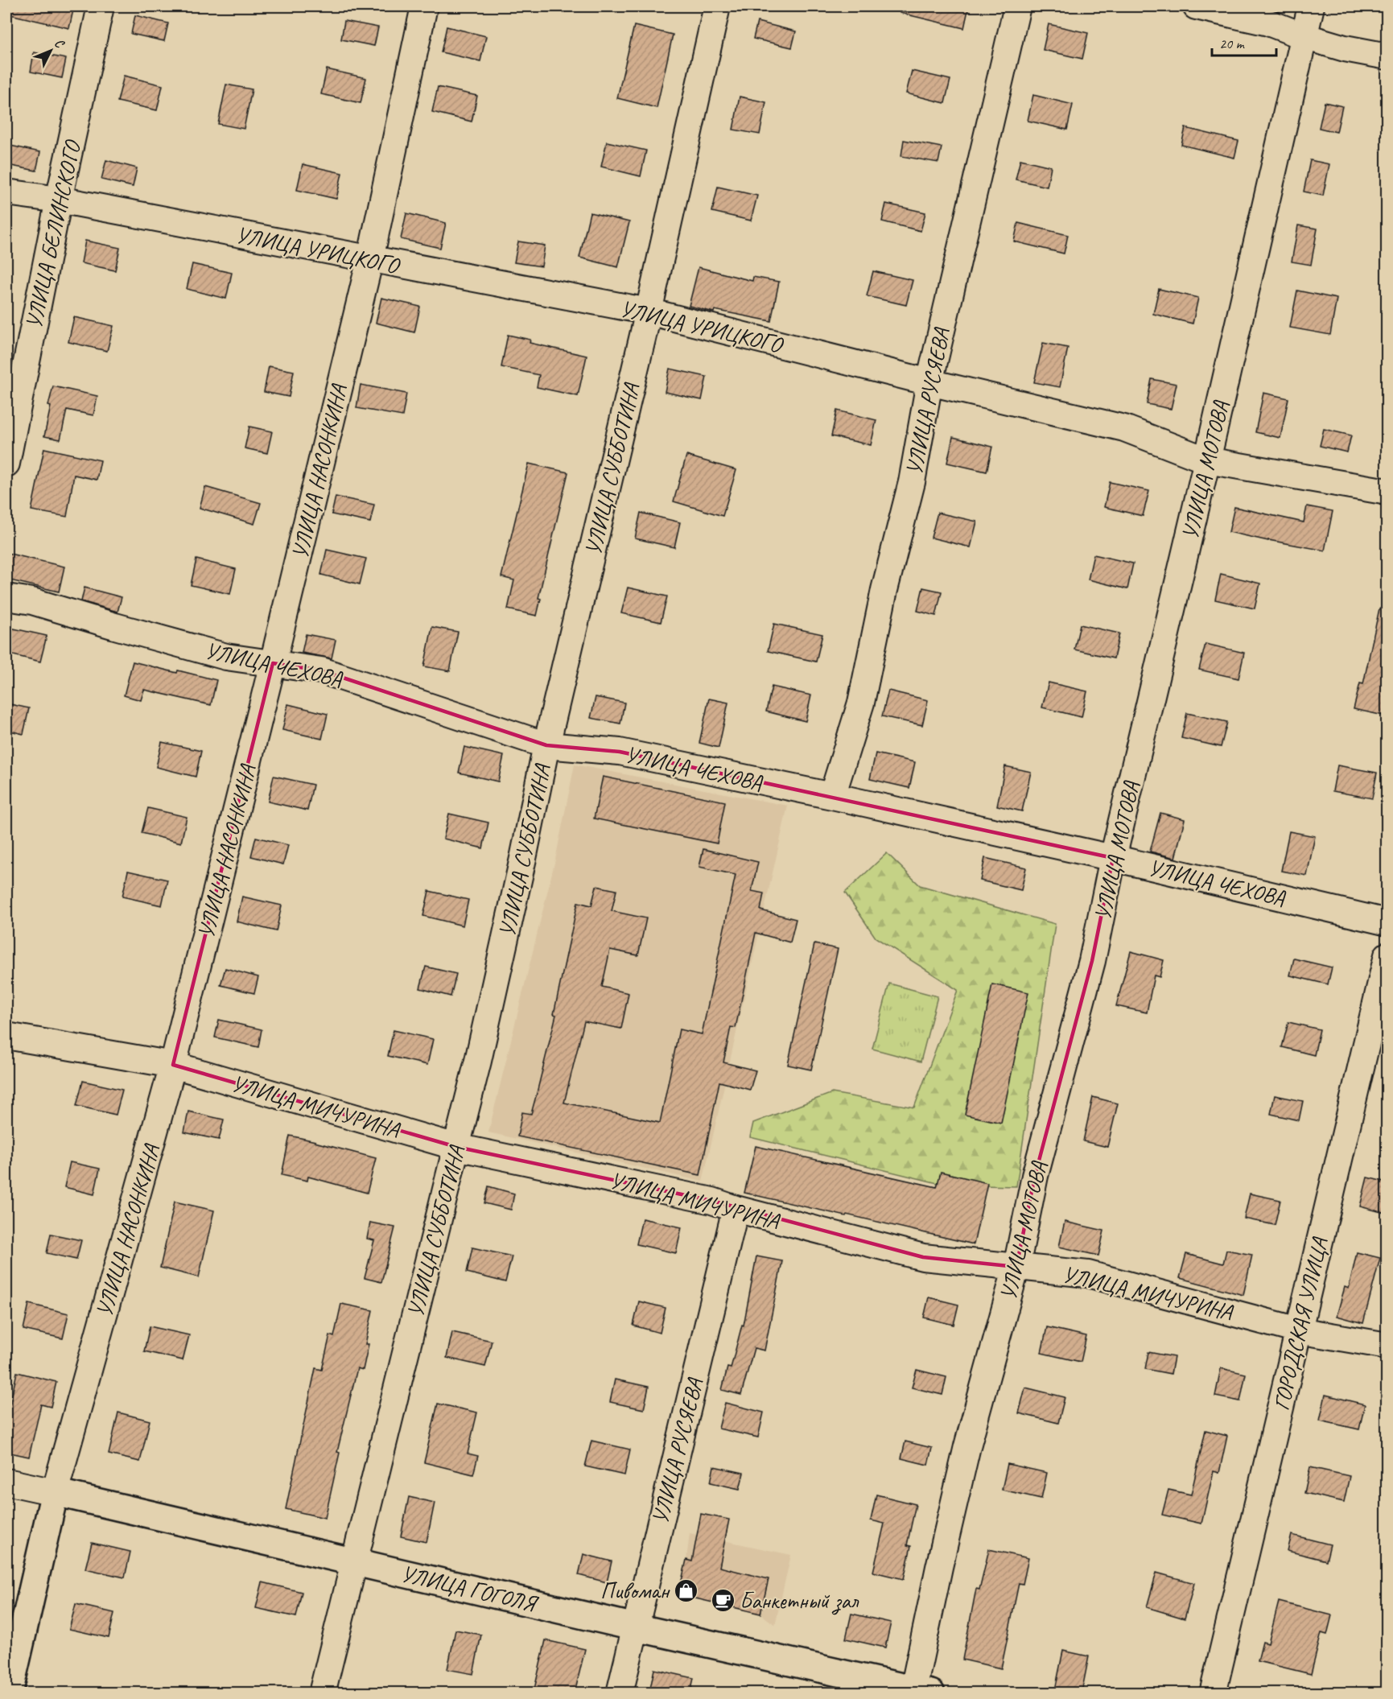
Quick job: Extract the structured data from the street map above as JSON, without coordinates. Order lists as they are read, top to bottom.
{
  "streets": {
    "street": [
      "УЛИЦА БЕЛИНСКОГО",
      "УЛИЦА УРИЦКОГО",
      "УЛИЦА РУСЯЕВА",
      "УЛИЦА СУББОТИНА",
      "УЛИЦА МОТОВА",
      "УЛИЦА НАСОНКИНА",
      "УЛИЦА ЧЕХОВА",
      "УЛИЦА МИЧУРИНА",
      "ГОРОДСКАЯ УЛИЦА",
      "УЛИЦА ГОГОЛЯ"
    ]
  },
  "crossings": [
    ["УЛИЦА БЕЛИНСКОГО", "УЛИЦА УРИЦКОГО"],
    ["УЛИЦА УРИЦКОГО", "УЛИЦА РУСЯЕВА"],
    ["УЛИЦА УРИЦКОГО", "УЛИЦА СУББОТИНА"],
    ["УЛИЦА УРИЦКОГО", "УЛИЦА МОТОВА"],
    ["УЛИЦА УРИЦКОГО", "УЛИЦА НАСОНКИНА"],
    ["УЛИЦА РУСЯЕВА", "УЛИЦА ЧЕХОВА"],
    ["УЛИЦА РУСЯЕВА", "УЛИЦА МИЧУРИНА"],
    ["УЛИЦА РУСЯЕВА", "УЛИЦА ГОГОЛЯ"],
    ["УЛИЦА СУББОТИНА", "УЛИЦА ЧЕХОВА"],
    ["УЛИЦА СУББОТИНА", "УЛИЦА МИЧУРИНА"],
    ["УЛИЦА СУББОТИНА", "УЛИЦА ГОГОЛЯ"],
    ["УЛИЦА МОТОВА", "УЛИЦА ЧЕХОВА"],
    ["УЛИЦА МОТОВА", "УЛИЦА МИЧУРИНА"],
    ["УЛИЦА МОТОВА", "УЛИЦА ГОГОЛЯ"],
    ["УЛИЦА НАСОНКИНА", "УЛИЦА ЧЕХОВА"],
    ["УЛИЦА НАСОНКИНА", "УЛИЦА МИЧУРИНА"],
    ["УЛИЦА НАСОНКИНА", "УЛИЦА ГОГОЛЯ"],
    ["УЛИЦА МИЧУРИНА", "ГОРОДСКАЯ УЛИЦА"]
  ],
  "places": {
    "shop": ["Пивоман"],
    "cafe": ["Банкетный зал"]
  },
  "scale_bar": "20 m",
  "north": "top right"
}
